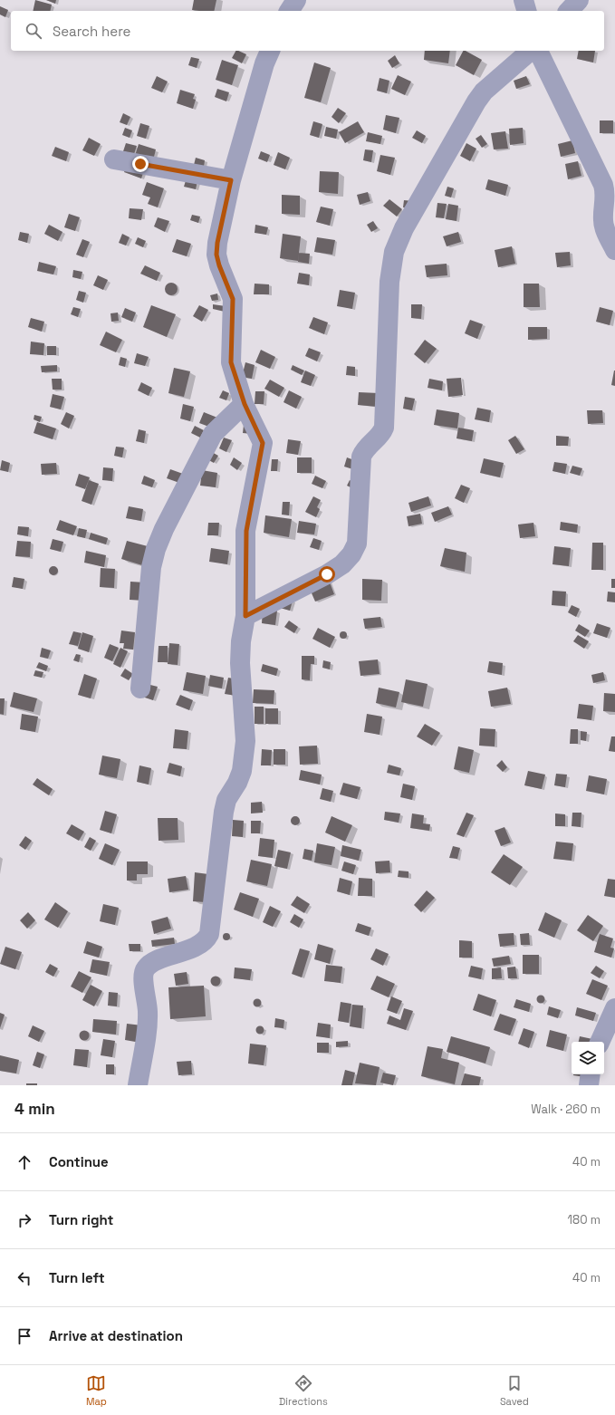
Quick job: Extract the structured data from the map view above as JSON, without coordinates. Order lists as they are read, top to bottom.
{
  "page": {
    "search": "Search here",
    "heading": ["4 min", "Walk · 260 m"],
    "list": [
      ["Continue", "40 m"],
      ["Turn right", "180 m"],
      ["Turn left", "40 m"],
      "Arrive at destination"
    ],
    "nav": ["Map", "Directions", "Saved"]
  }
}
